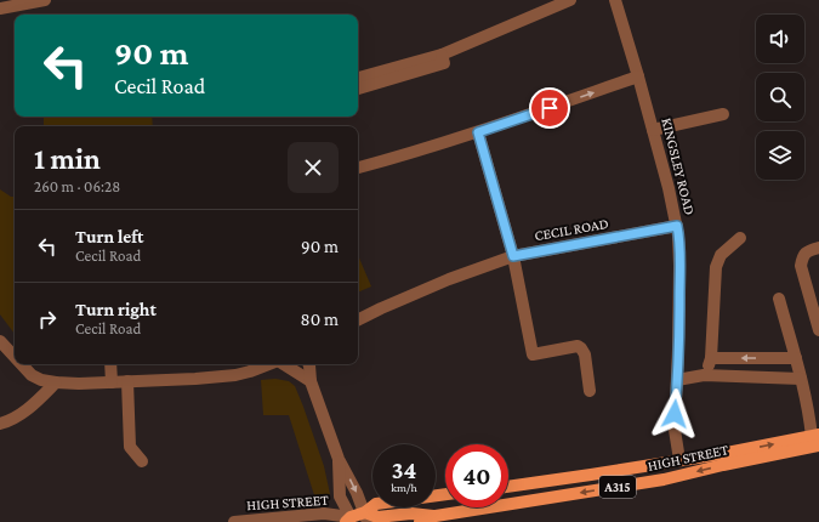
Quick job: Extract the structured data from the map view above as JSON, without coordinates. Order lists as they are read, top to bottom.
{
  "streets": {
    "main road": ["HIGH STREET", "A315"],
    "street": ["KINGSLEY ROAD", "CECIL ROAD"]
  },
  "crossings": [
    ["KINGSLEY ROAD", "CECIL ROAD"],
    ["KINGSLEY ROAD", "HIGH STREET"]
  ],
  "page": {
    "turn": ["90 m", "Cecil Road"],
    "heading": ["1 min", "260 m · 06:28"],
    "list": [
      {
        "name": "Turn left",
        "note": "Cecil Road",
        "value": "90 m"
      },
      {
        "name": "Turn right",
        "note": "Cecil Road",
        "value": "80 m"
      }
    ],
    "speed": "34 km/h",
    "limit": "40"
  }
}
